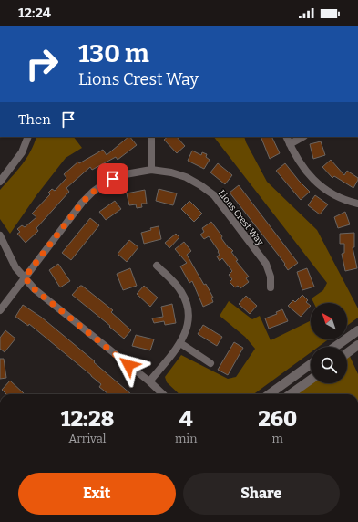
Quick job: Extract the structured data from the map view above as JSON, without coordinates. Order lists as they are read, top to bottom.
{
  "streets": {
    "street": ["Lions Crest Way"]
  },
  "north": "top left",
  "page": {
    "status": "12:24",
    "turn": ["130 m", "Lions Crest Way"],
    "then": "Then",
    "eta": [
      "12:28",
      "Arrival",
      "4",
      "min",
      "260",
      "m"
    ],
    "buttons": ["Exit", "Share"]
  }
}
